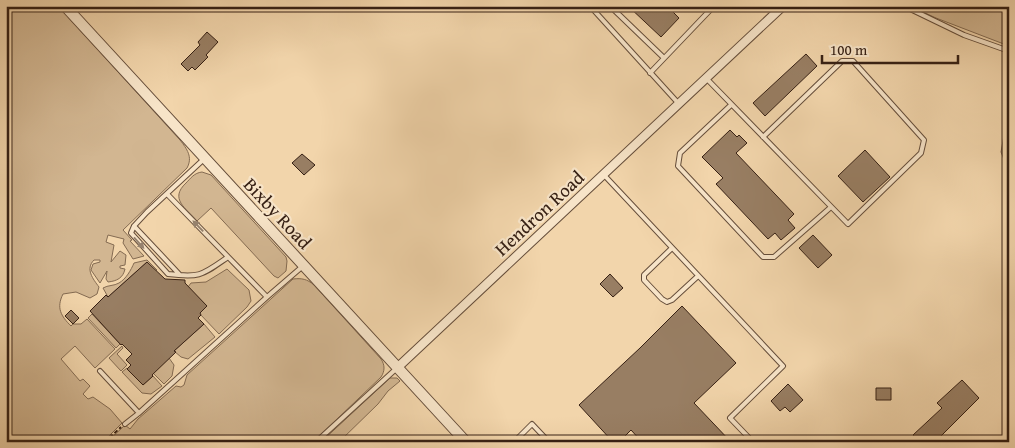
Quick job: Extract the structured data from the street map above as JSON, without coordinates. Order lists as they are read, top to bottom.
{
  "streets": {
    "street": ["Bixby Road", "Hendron Road"]
  },
  "crossings": [
    ["Bixby Road", "Hendron Road"]
  ],
  "scale_bar": "100 m"
}
